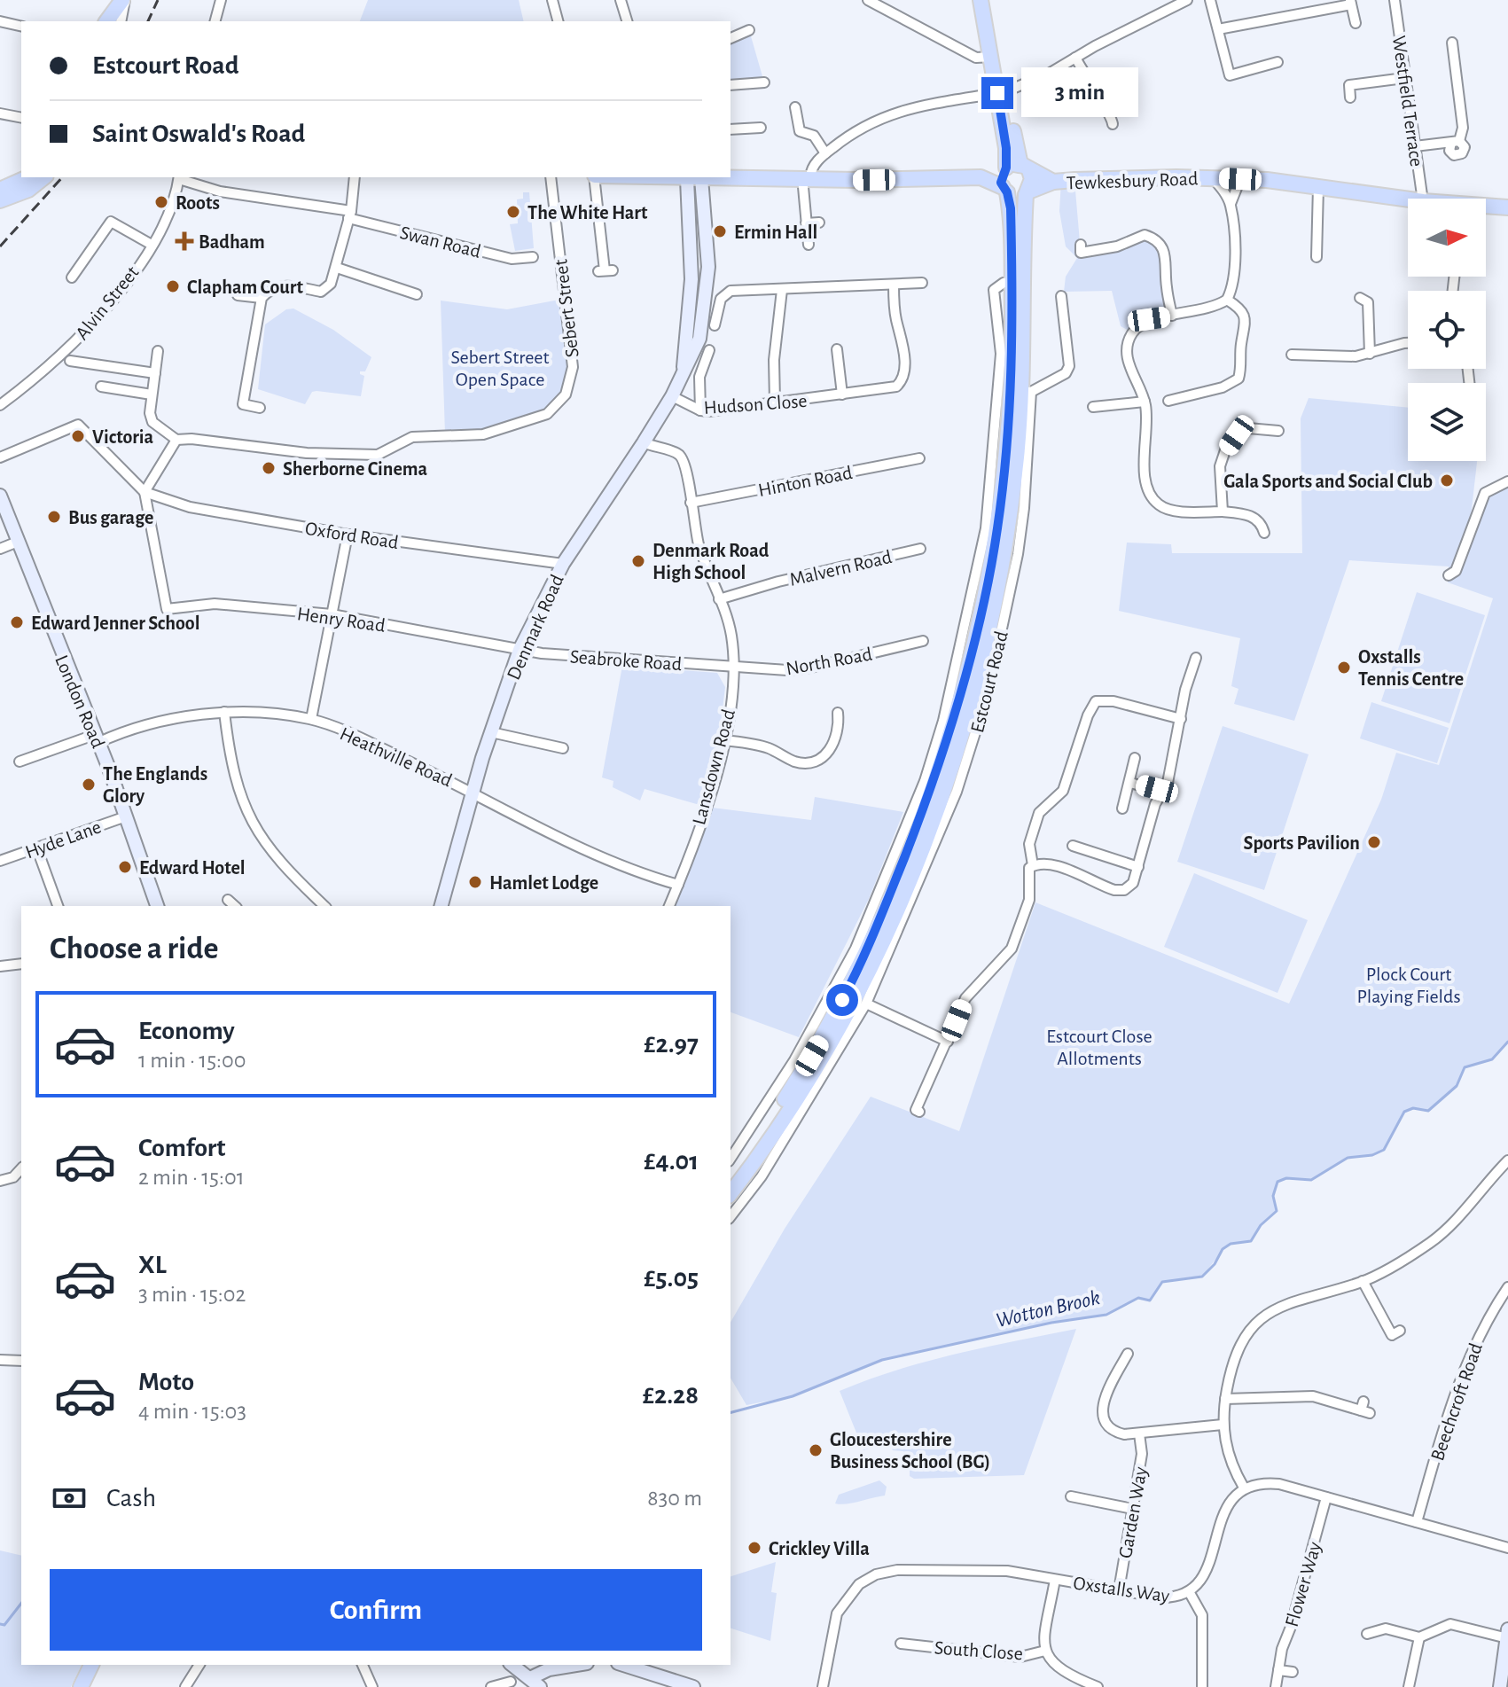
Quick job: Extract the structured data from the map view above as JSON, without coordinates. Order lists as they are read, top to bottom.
{
  "streets": {
    "main road": ["Tewkesbury Road", "Estcourt Road"],
    "street": [
      "Westfield Terrace",
      "Swan Road",
      "Alvin Street",
      "Sebert Street",
      "Hudson Close",
      "Hinton Road",
      "Oxford Road",
      "Malvern Road",
      "Henry Road",
      "Denmark Road",
      "Seabroke Road",
      "North Road",
      "London Road",
      "Heathville Road",
      "Lansdown Road",
      "Hyde Lane",
      "Beechcroft Road",
      "Garden Way",
      "Flower Way",
      "Oxstalls Way",
      "South Close"
    ]
  },
  "crossings": [
    ["Tewkesbury Road", "Estcourt Road"],
    ["Swan Road", "Alvin Street"],
    ["Hudson Close", "Denmark Road"],
    ["Hinton Road", "Lansdown Road"],
    ["Oxford Road", "Henry Road"],
    ["Oxford Road", "Denmark Road"],
    ["Malvern Road", "Lansdown Road"],
    ["Henry Road", "Denmark Road"],
    ["Henry Road", "Seabroke Road"],
    ["Denmark Road", "Seabroke Road"],
    ["Denmark Road", "Heathville Road"],
    ["Denmark Road", "Lansdown Road"],
    ["Seabroke Road", "North Road"],
    ["Seabroke Road", "Lansdown Road"],
    ["North Road", "Lansdown Road"],
    ["London Road", "Heathville Road"],
    ["London Road", "Hyde Lane"],
    ["Heathville Road", "Lansdown Road"],
    ["Garden Way", "Oxstalls Way"]
  ],
  "water": ["Wotton Brook"],
  "parks": ["Sebert Street Open Space", "Plock Court Playing Fields", "Estcourt Close Allotments"],
  "places": {
    "other": [
      "Roots",
      "The White Hart",
      "Ermin Hall",
      "Clapham Court",
      "Victoria",
      "Sherborne Cinema",
      "Gala Sports and Social Club",
      "Bus garage",
      "Denmark Road High School",
      "Edward Jenner School",
      "Oxstalls Tennis Centre",
      "The Englands Glory",
      "Sports Pavilion",
      "Edward Hotel",
      "Hamlet Lodge",
      "Gloucestershire Business School (BG)",
      "Crickley Villa"
    ],
    "health": ["Badham"]
  },
  "north": "right",
  "page": {
    "banner": ["Estcourt Road", "Saint Oswald's Road"],
    "bubble": "3 min",
    "heading": "Choose a ride",
    "list": [
      {
        "name": "Economy",
        "note": "1 min · 15:00",
        "value": "£2.97"
      },
      {
        "name": "Comfort",
        "note": "2 min · 15:01",
        "value": "£4.01"
      },
      {
        "name": "XL",
        "note": "3 min · 15:02",
        "value": "£5.05"
      },
      {
        "name": "Moto",
        "note": "4 min · 15:03",
        "value": "£2.28"
      }
    ],
    "pay": ["Cash", "830 m"],
    "buttons": "Confirm"
  }
}
